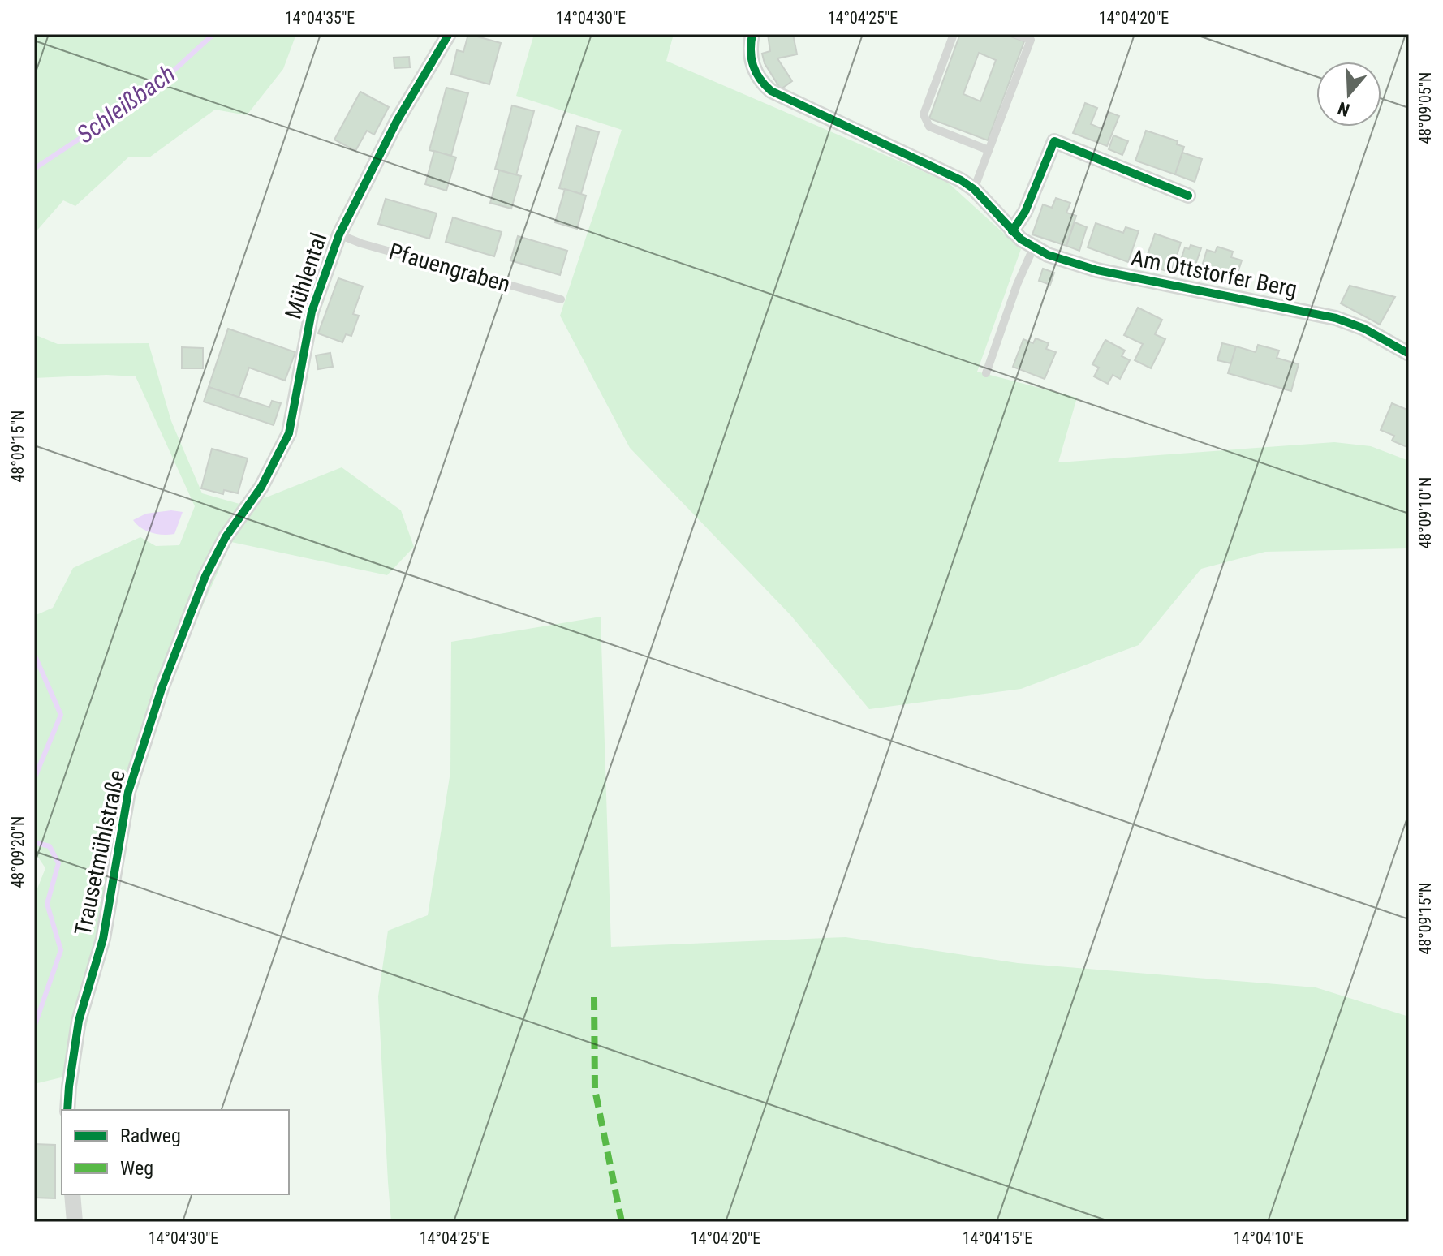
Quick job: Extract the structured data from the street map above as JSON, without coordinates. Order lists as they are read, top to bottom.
{
  "streets": {
    "street": ["Am Ottstorfer Berg", "Mühlental", "Trausetmühlstraße"],
    "lane": ["Pfauengraben"]
  },
  "crossings": [
    ["Pfauengraben", "Mühlental"],
    ["Mühlental", "Trausetmühlstraße"]
  ],
  "water": ["Schleißbach"],
  "legend": ["Radweg", "Weg"],
  "north": "bottom",
  "coordinates": [
    "14°04'35\"E",
    "14°04'30\"E",
    "14°04'25\"E",
    "14°04'20\"E",
    "48°09'05\"N",
    "48°09'15\"N",
    "48°09'10\"N",
    "48°09'20\"N",
    "14°04'15\"E",
    "14°04'10\"E"
  ]
}
